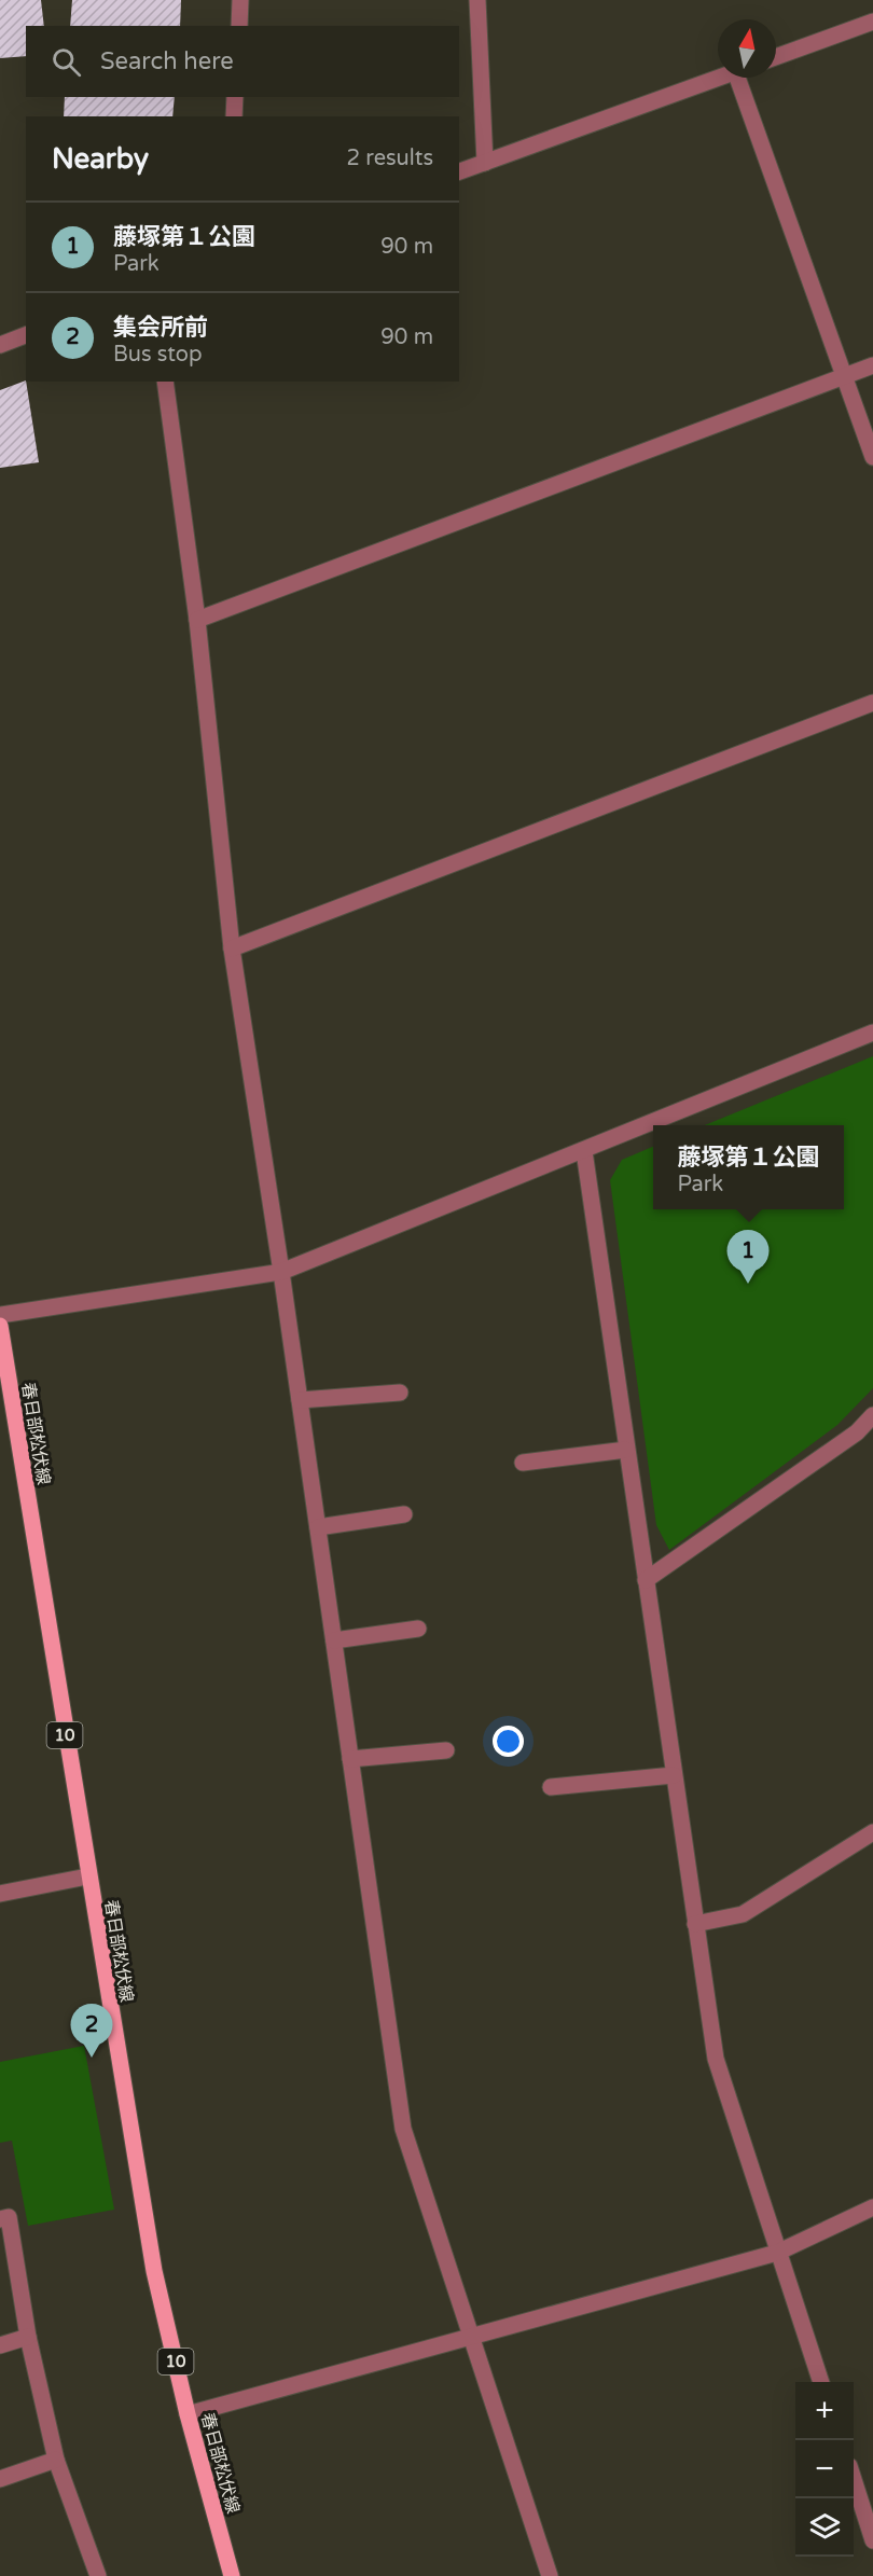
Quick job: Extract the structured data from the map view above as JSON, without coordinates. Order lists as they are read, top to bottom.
{
  "streets": {
    "main road": ["春日部松伏線", "10"]
  },
  "north": "top",
  "page": {
    "search": "Search here",
    "heading": ["Nearby", "2 results"],
    "list": [
      {
        "mark": "1",
        "name": "藤塚第１公園",
        "note": "Park",
        "value": "90 m"
      },
      {
        "mark": "2",
        "name": "集会所前",
        "note": "Bus stop",
        "value": "90 m"
      }
    ],
    "popup": ["藤塚第１公園", "Park"],
    "pins": ["1", "2"],
    "map_buttons": ["+", "−"]
  }
}
